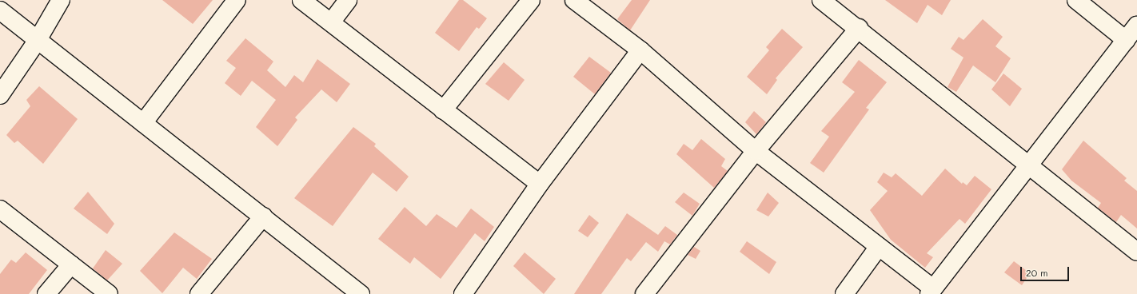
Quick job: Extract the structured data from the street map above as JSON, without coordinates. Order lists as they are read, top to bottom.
{
  "scale_bar": "20 m"
}
